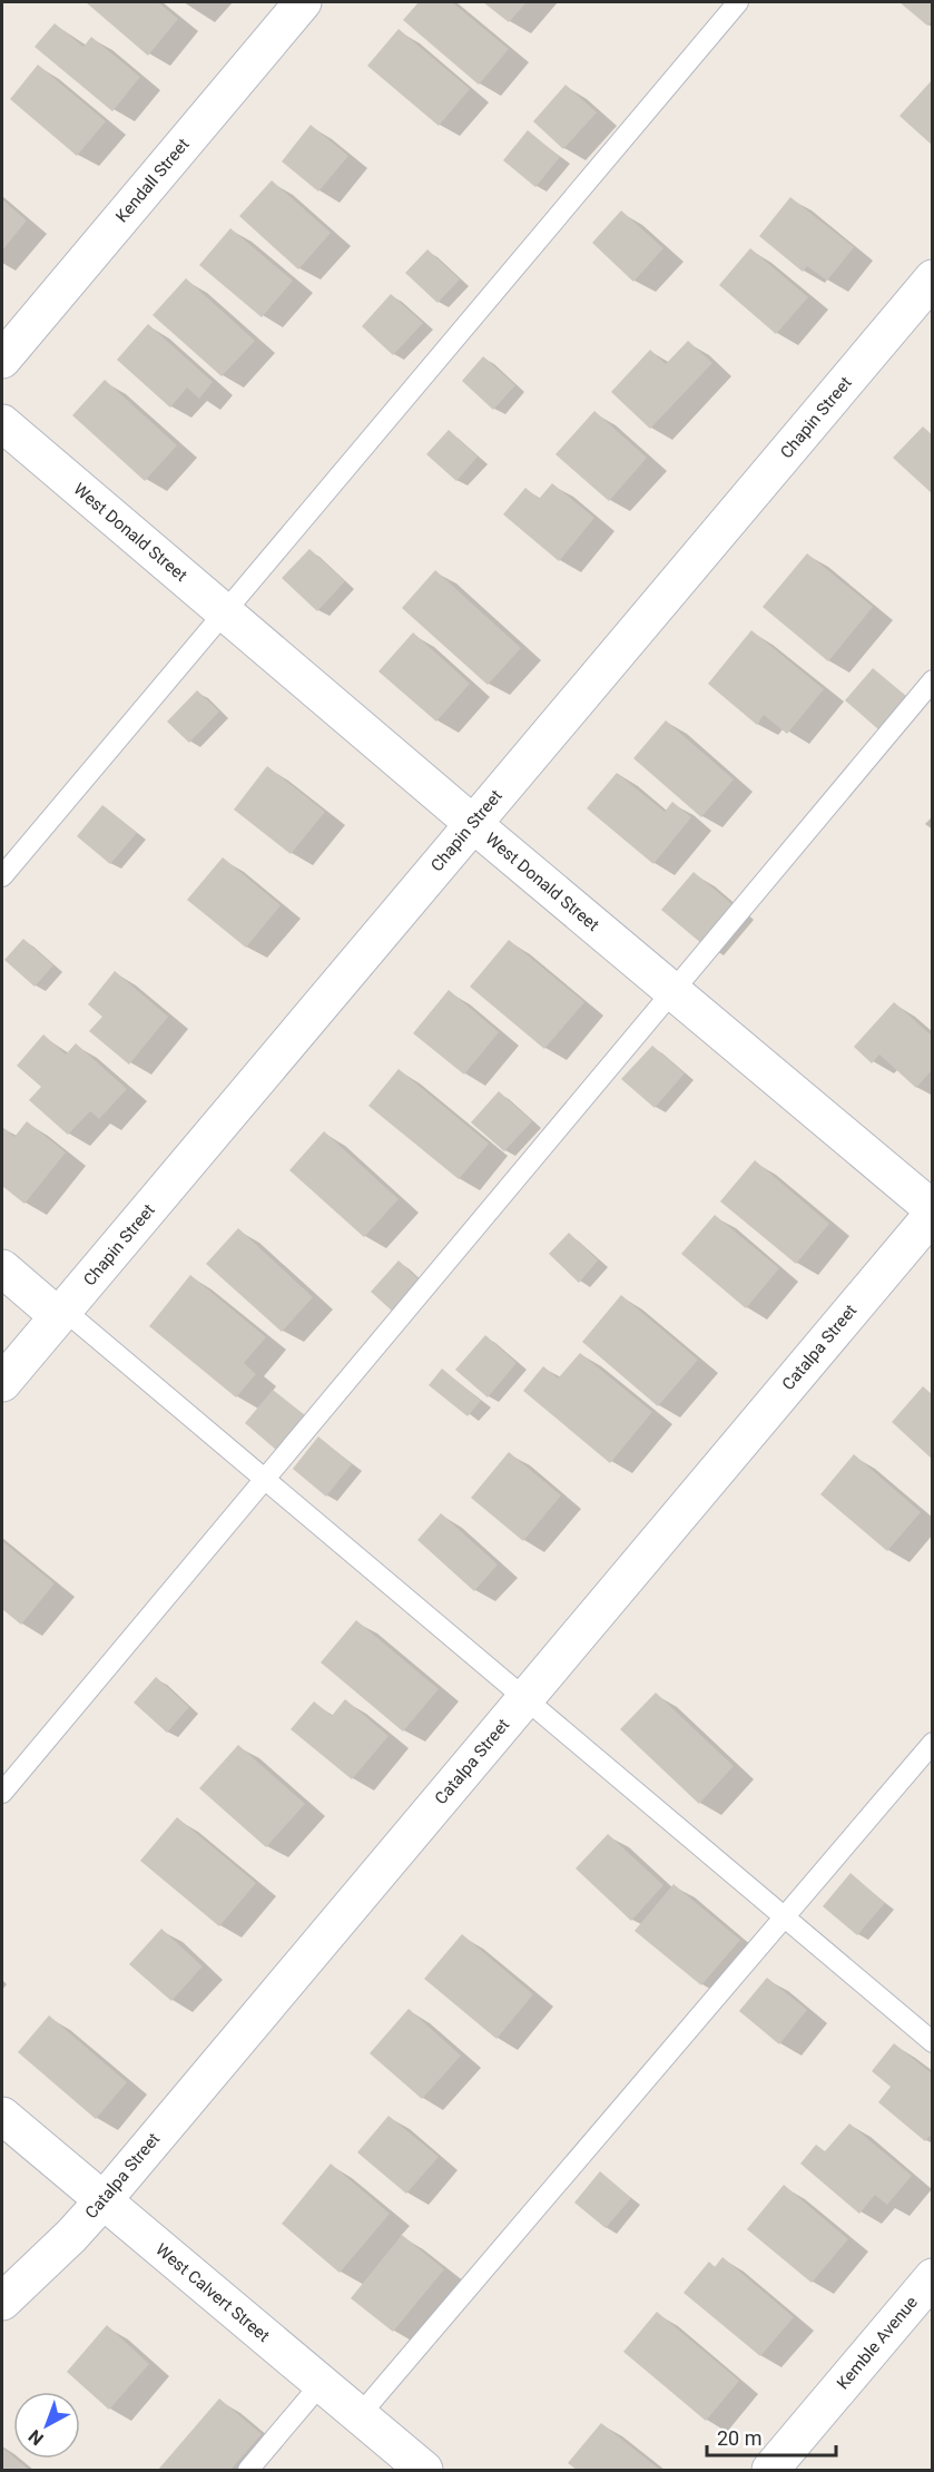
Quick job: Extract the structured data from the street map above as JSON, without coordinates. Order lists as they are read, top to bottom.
{
  "streets": {
    "street": [
      "Kendall Street",
      "Chapin Street",
      "West Donald Street",
      "Catalpa Street",
      "West Calvert Street",
      "Kemble Avenue"
    ]
  },
  "crossings": [
    ["Chapin Street", "West Donald Street"],
    ["West Donald Street", "Catalpa Street"],
    ["Catalpa Street", "West Calvert Street"]
  ],
  "scale_bar": "20 m",
  "north": "bottom left"
}
